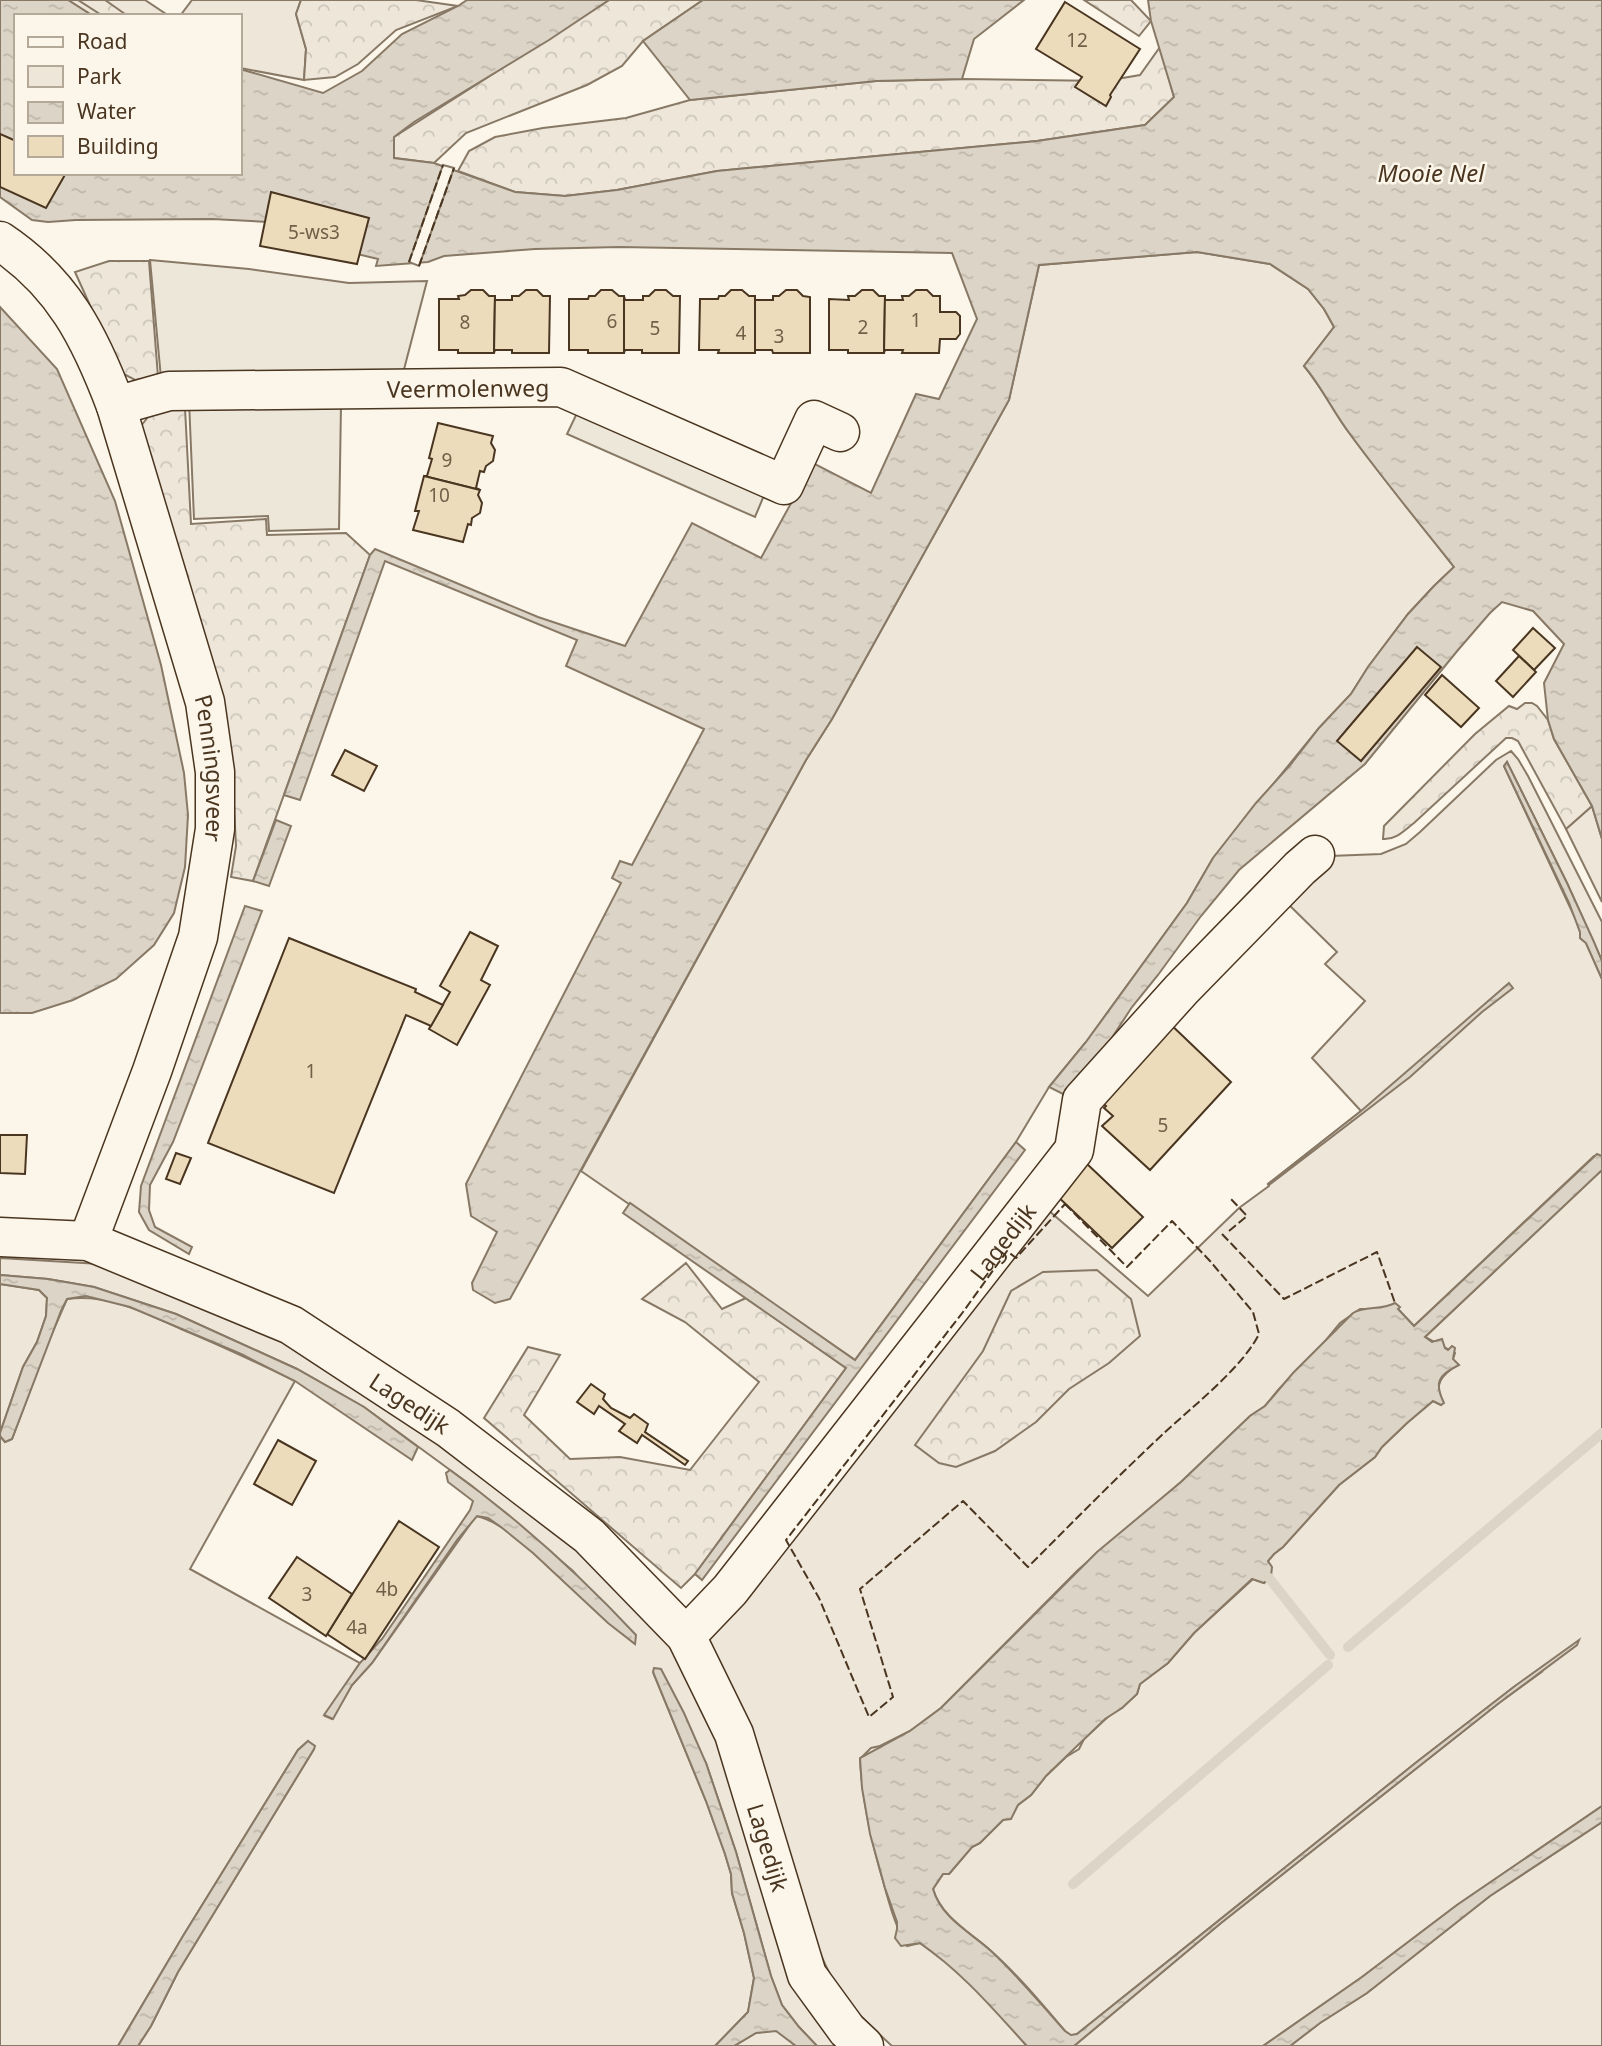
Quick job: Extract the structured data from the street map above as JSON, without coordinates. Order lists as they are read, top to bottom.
{
  "streets": {
    "street": ["Veermolenweg", "Penningsveer", "Lagedijk"]
  },
  "crossings": [
    ["Veermolenweg", "Penningsveer"],
    ["Penningsveer", "Lagedijk"]
  ],
  "water": ["Mooie Nel"],
  "house_numbers": [
    "12",
    "5-ws3",
    "1",
    "6",
    "8",
    "2",
    "5",
    "4",
    "3",
    "9",
    "10",
    "1",
    "5",
    "4b",
    "3",
    "4a"
  ],
  "legend": [
    "Road",
    "Park",
    "Water",
    "Building"
  ]
}
